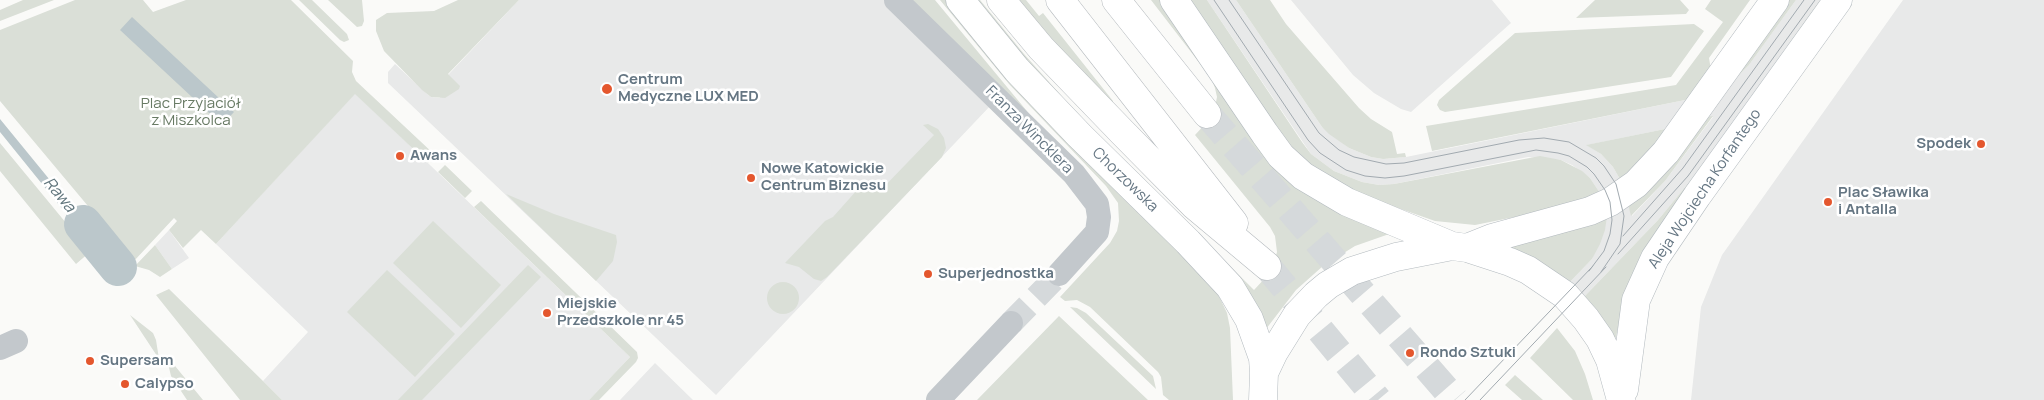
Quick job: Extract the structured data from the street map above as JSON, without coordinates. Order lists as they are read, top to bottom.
{
  "streets": {
    "main road": ["Chorzowska", "Aleja Wojciecha Korfantego"],
    "street": ["Franza Wincklera"]
  },
  "water": ["Rawa"],
  "parks": ["Plac Przyjaciół z Miszkolca"],
  "places": [
    "Centrum Medyczne LUX MED",
    "Spodek",
    "Awans",
    "Nowe Katowickie Centrum Biznesu",
    "Plac Sławika i Antalla",
    "Superjednostka",
    "Miejskie Przedszkole nr 45",
    "Rondo Sztuki",
    "Supersam",
    "Calypso"
  ]
}
